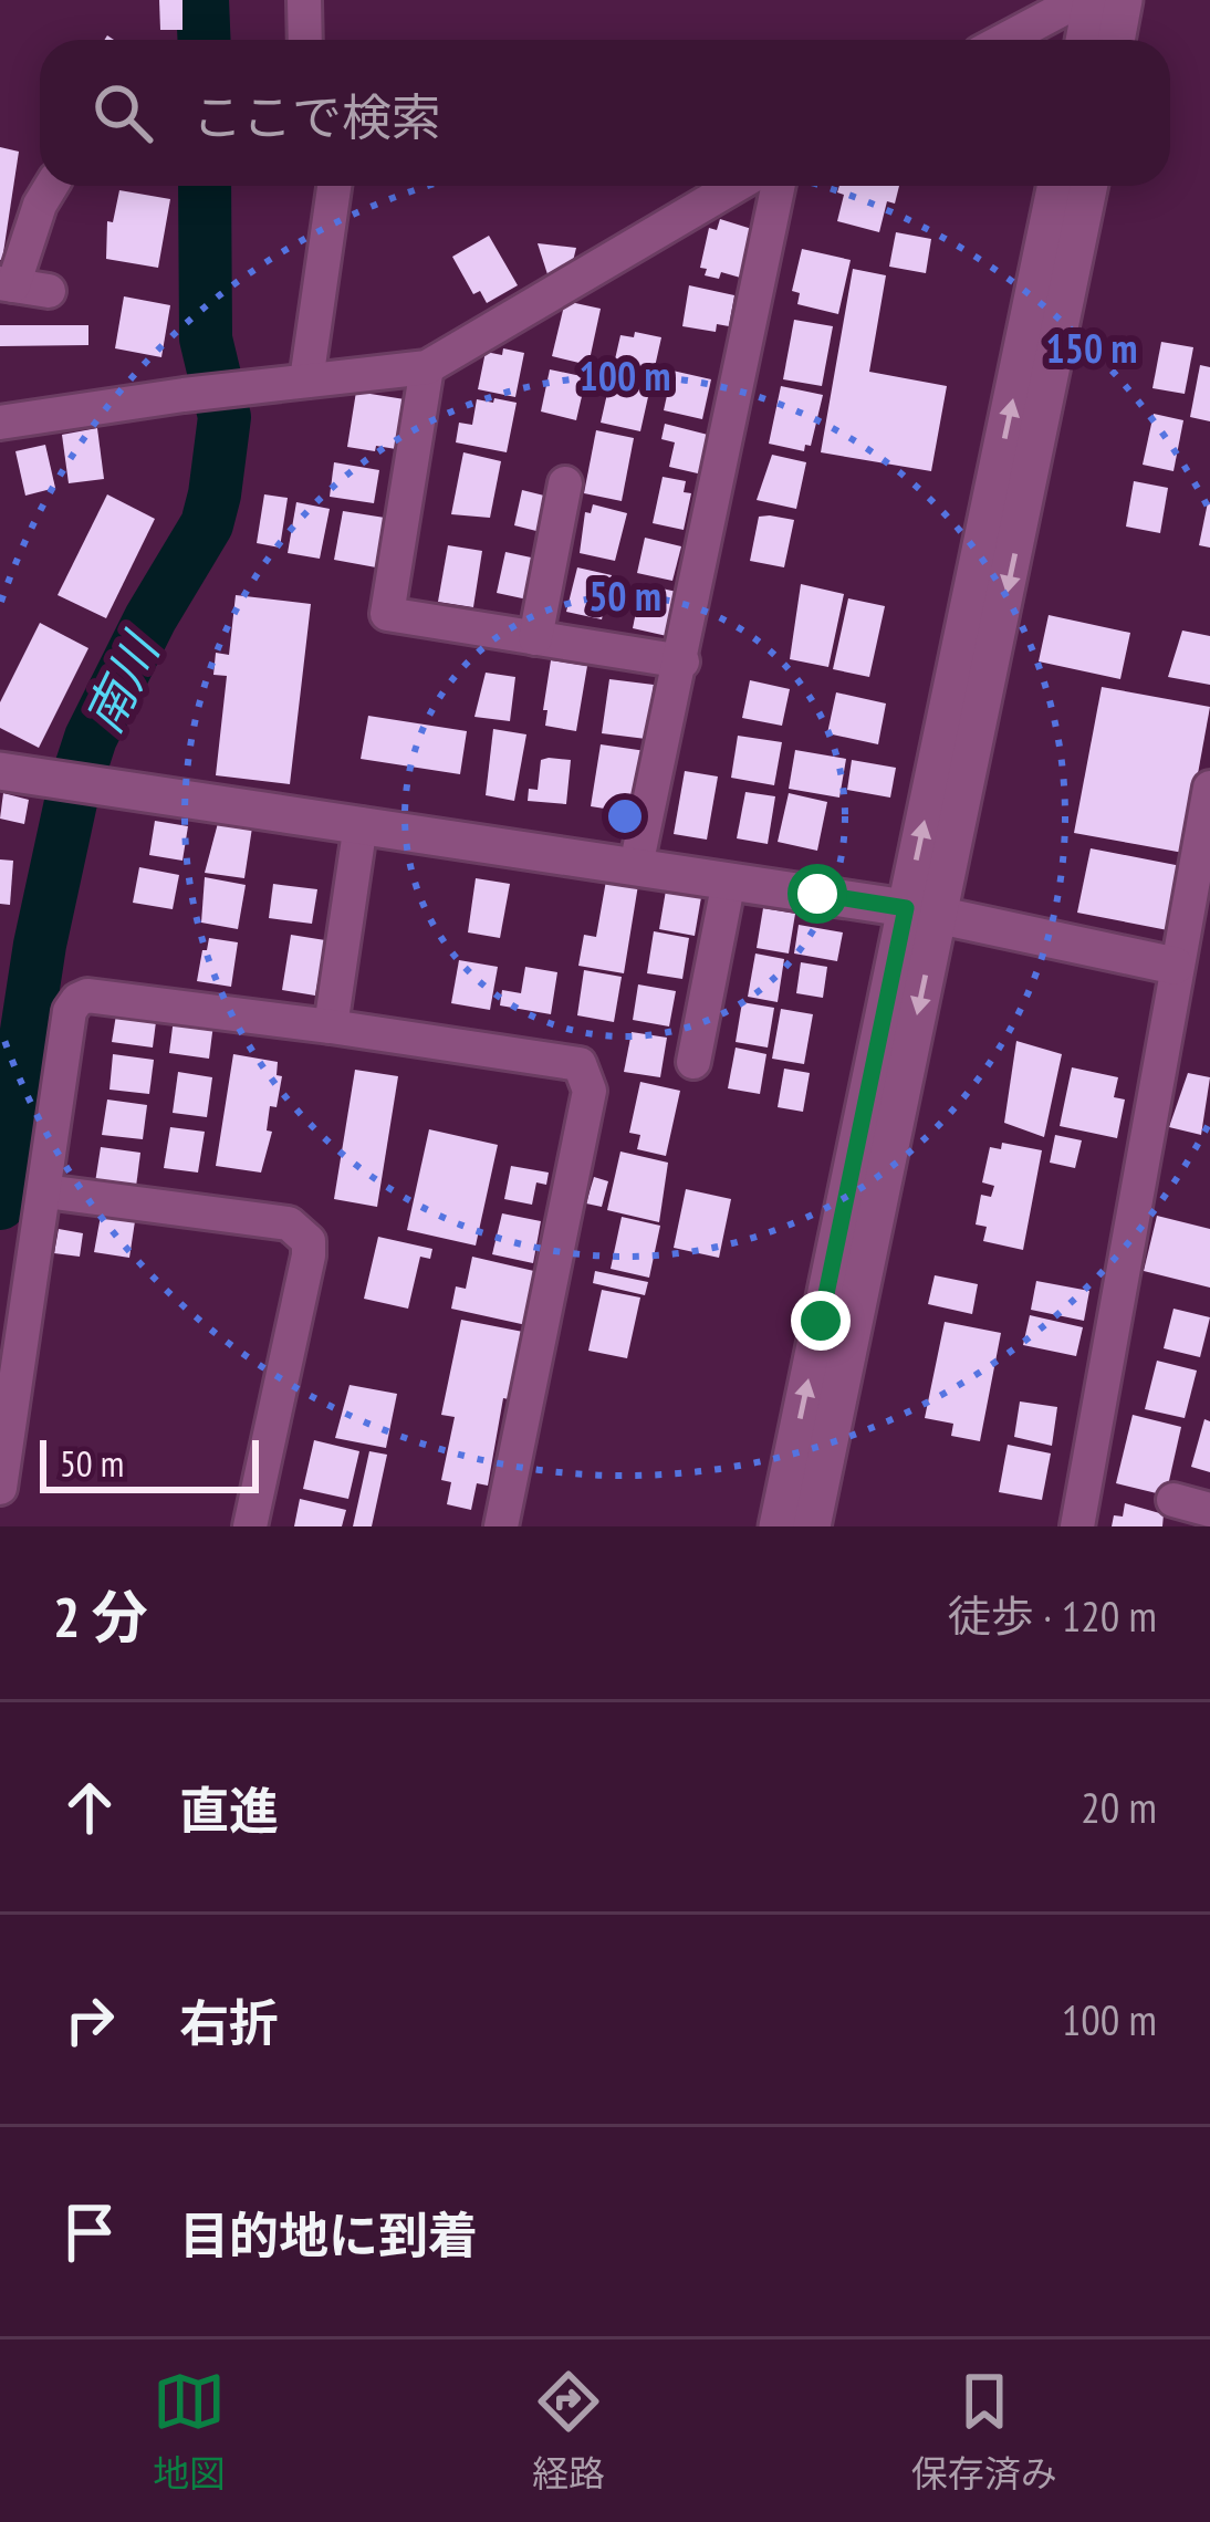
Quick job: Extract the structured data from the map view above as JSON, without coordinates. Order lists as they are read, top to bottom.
{
  "water": ["南川"],
  "scale_bar": "50 m",
  "page": {
    "search": "ここで検索",
    "scale": "50 m",
    "heading": ["2 分", "徒歩 · 120 m"],
    "list": [
      ["直進", "20 m"],
      ["右折", "100 m"],
      "目的地に到着"
    ],
    "nav": ["地図", "経路", "保存済み"]
  },
  "rings": ["150 m", "100 m", "50 m"]
}
